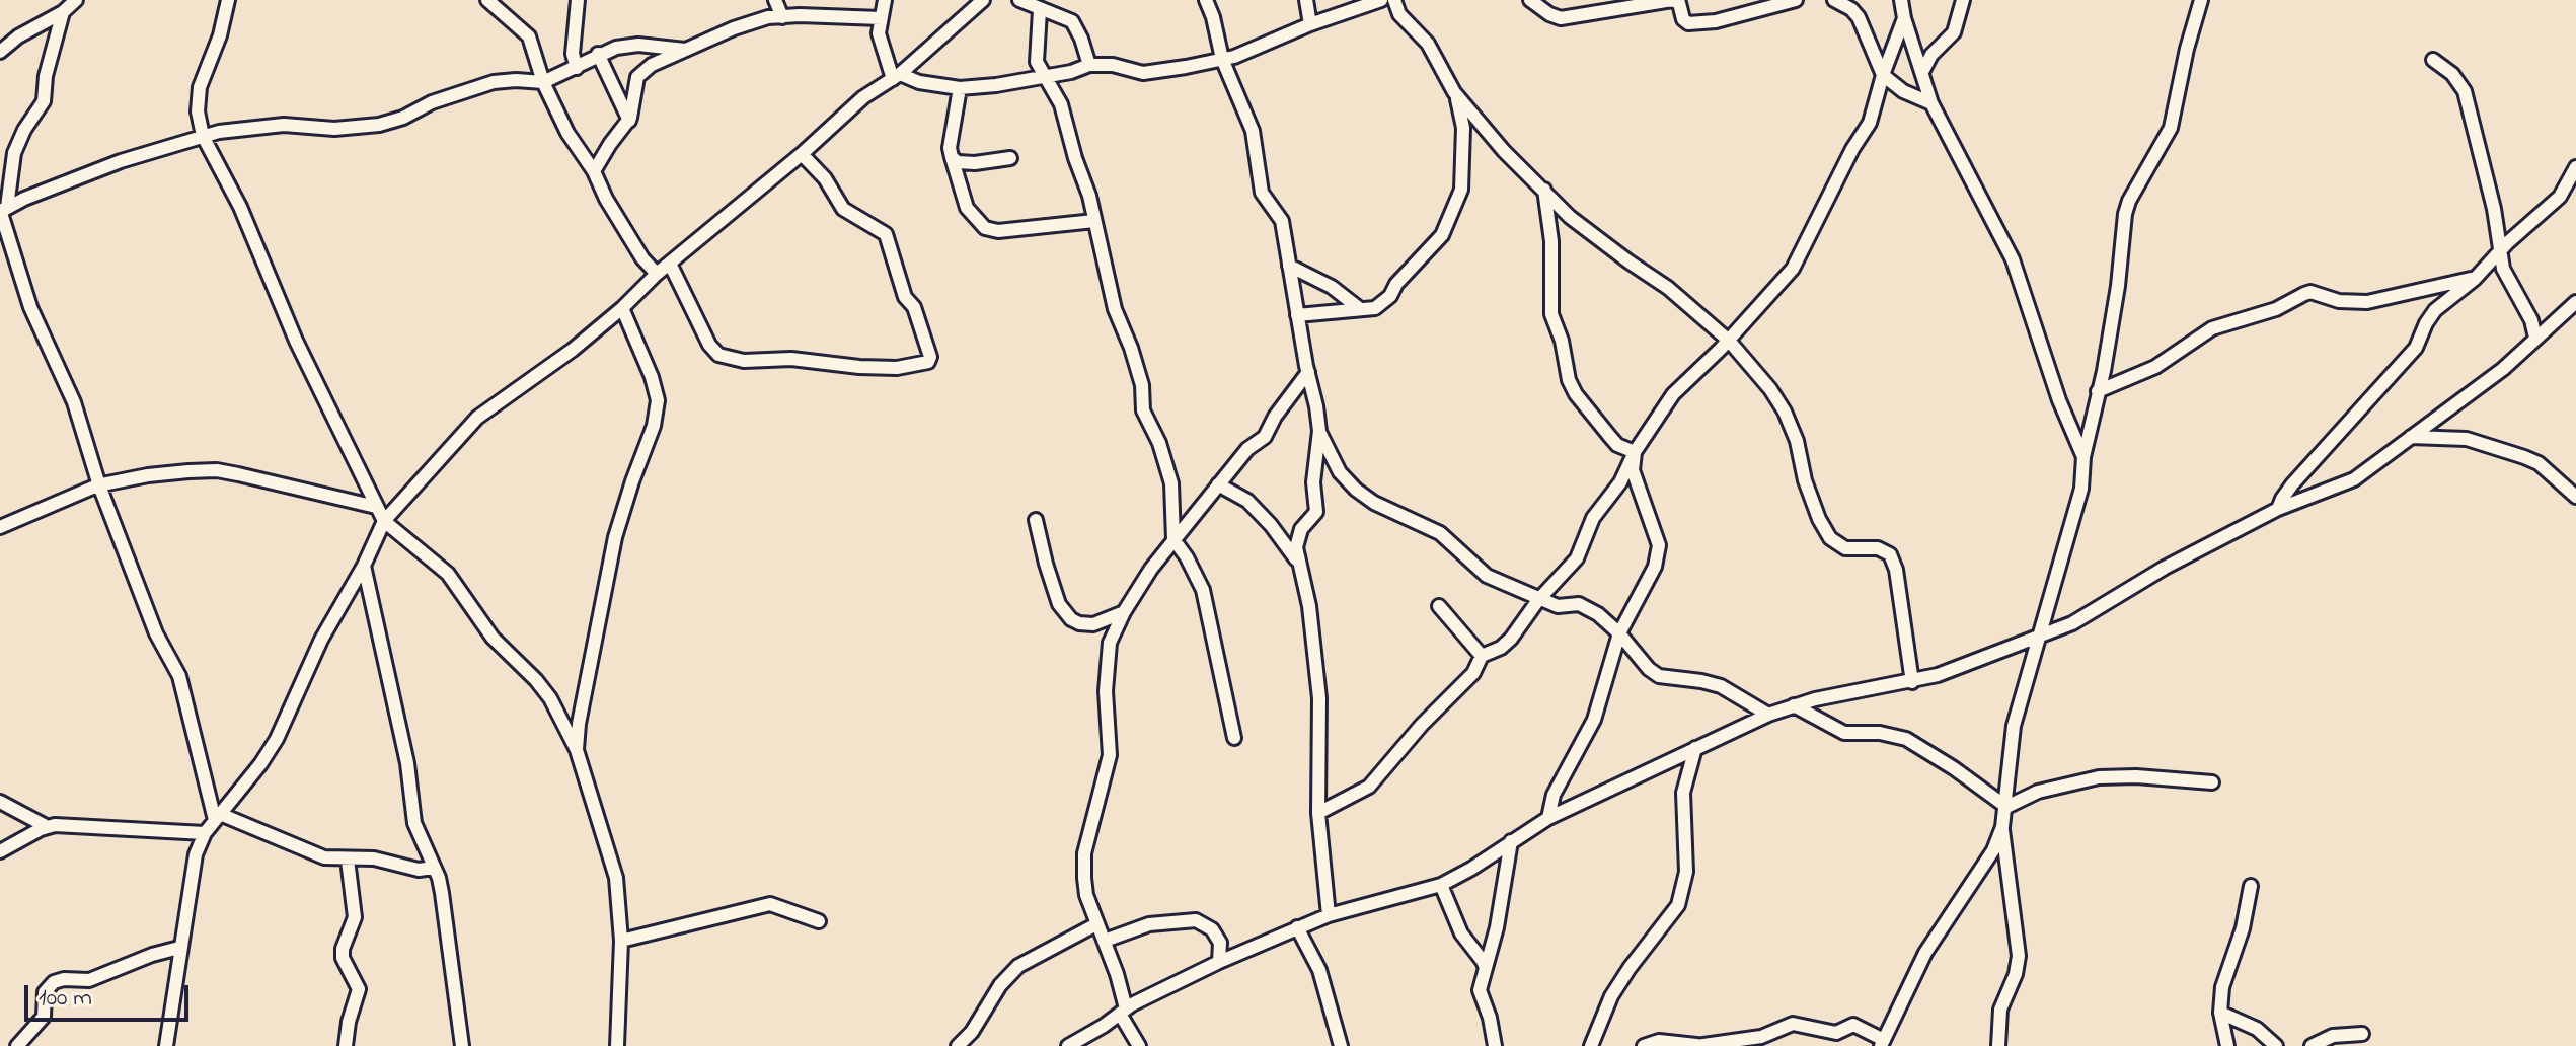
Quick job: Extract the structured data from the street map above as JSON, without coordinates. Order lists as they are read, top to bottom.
{
  "scale_bar": "100 m"
}
